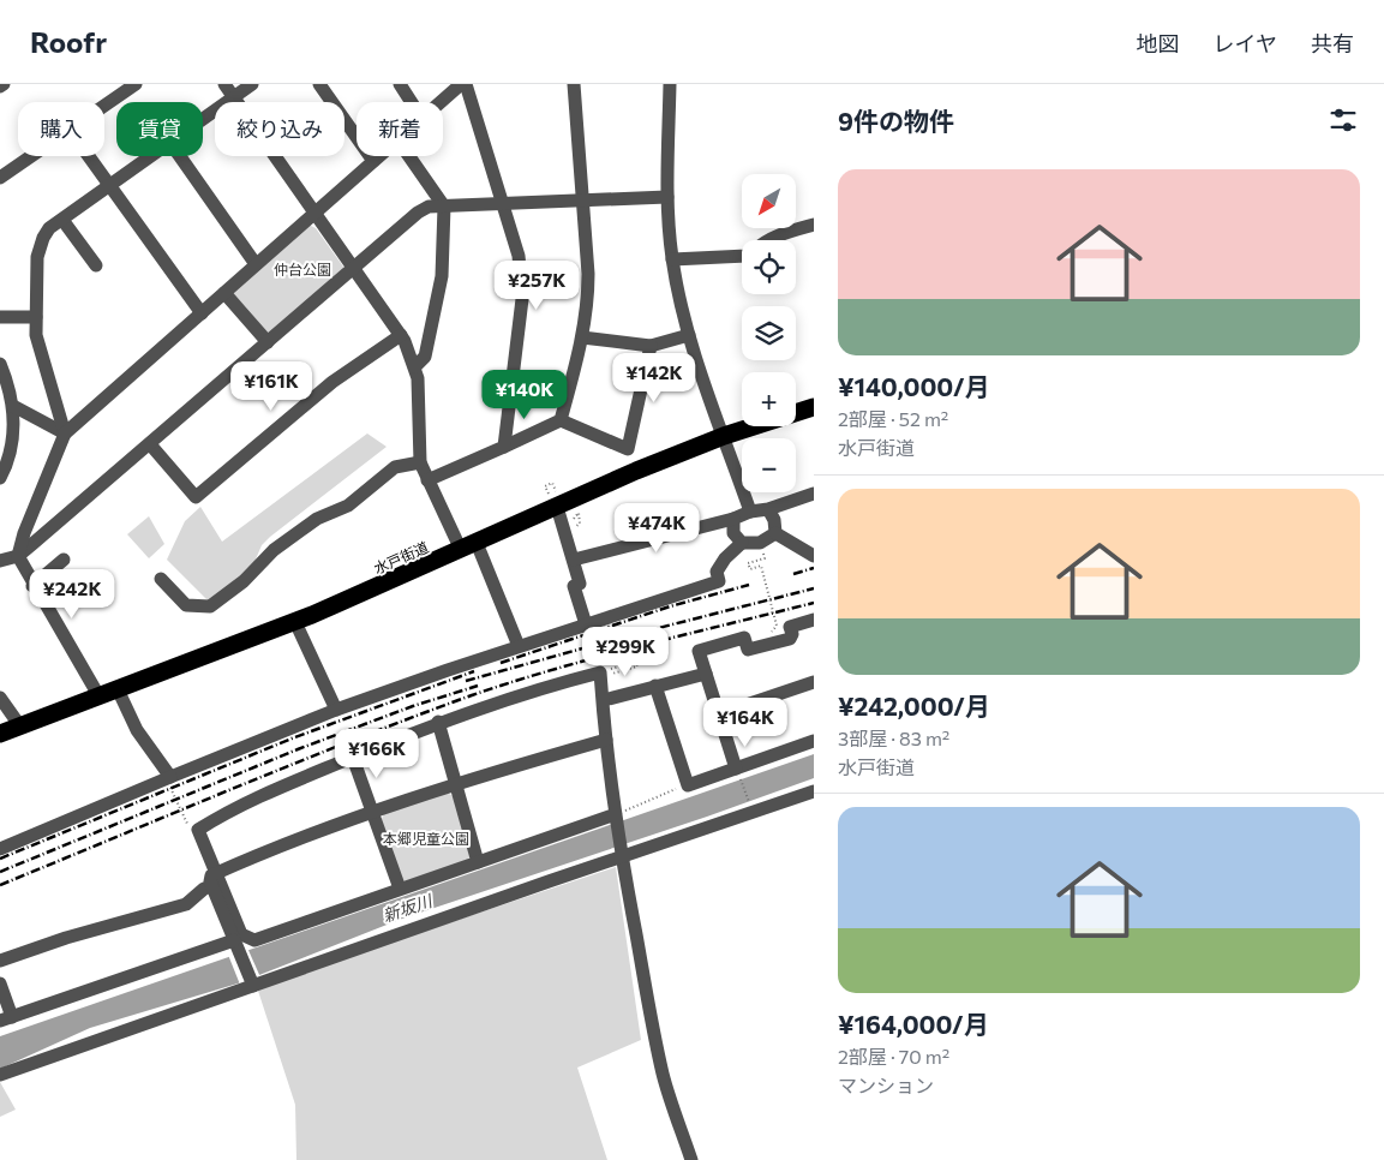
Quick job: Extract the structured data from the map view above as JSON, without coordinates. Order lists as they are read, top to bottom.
{
  "streets": {
    "highway": ["水戸街道"]
  },
  "water": ["新坂川"],
  "parks": ["仲台公園", "本郷児童公園"],
  "north": "bottom left",
  "page": {
    "header": "Roofr",
    "nav": ["地図", "レイヤ", "共有"],
    "heading": "9件の物件",
    "chip": [
      "購入",
      "賃貸",
      "絞り込み",
      "新着"
    ],
    "list": [
      {
        "name": "¥140,000/月",
        "note": "2部屋 · 52 m² · 水戸街道"
      },
      {
        "name": "¥242,000/月",
        "note": "3部屋 · 83 m² · 水戸街道"
      },
      {
        "name": "¥164,000/月",
        "note": "2部屋 · 70 m² · マンション"
      }
    ],
    "map_buttons": ["+", "−"],
    "price": [
      "¥257K",
      "¥142K",
      "¥161K",
      "¥140K",
      "¥474K",
      "¥242K",
      "¥299K",
      "¥164K",
      "¥166K"
    ]
  }
}
